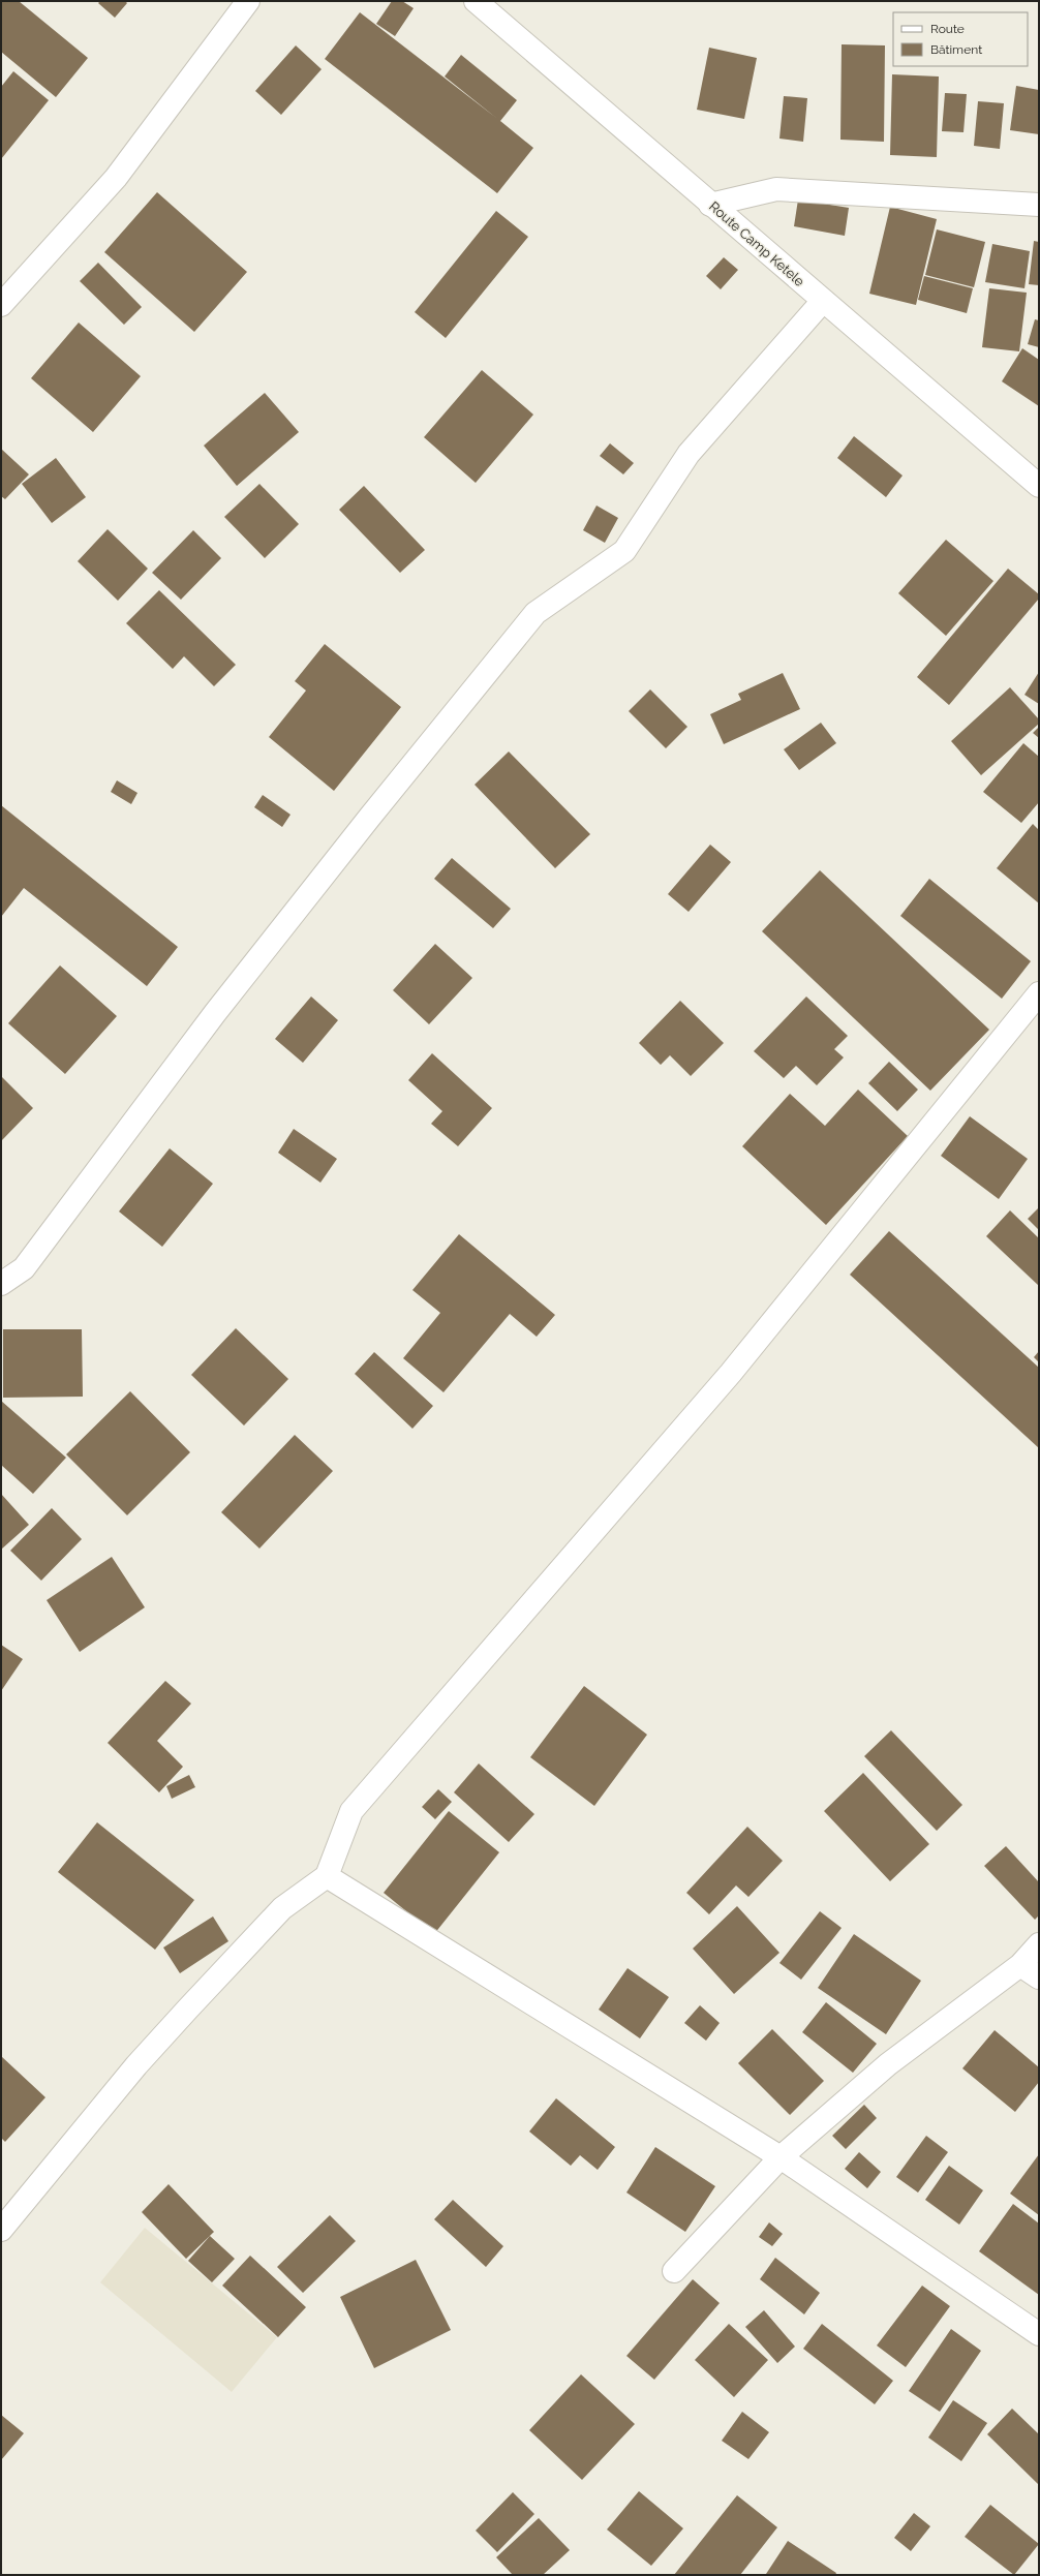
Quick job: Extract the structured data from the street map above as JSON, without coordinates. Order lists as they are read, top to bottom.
{
  "streets": {
    "street": ["Route Camp Ketele"]
  },
  "legend": ["Route", "Bâtiment"]
}
